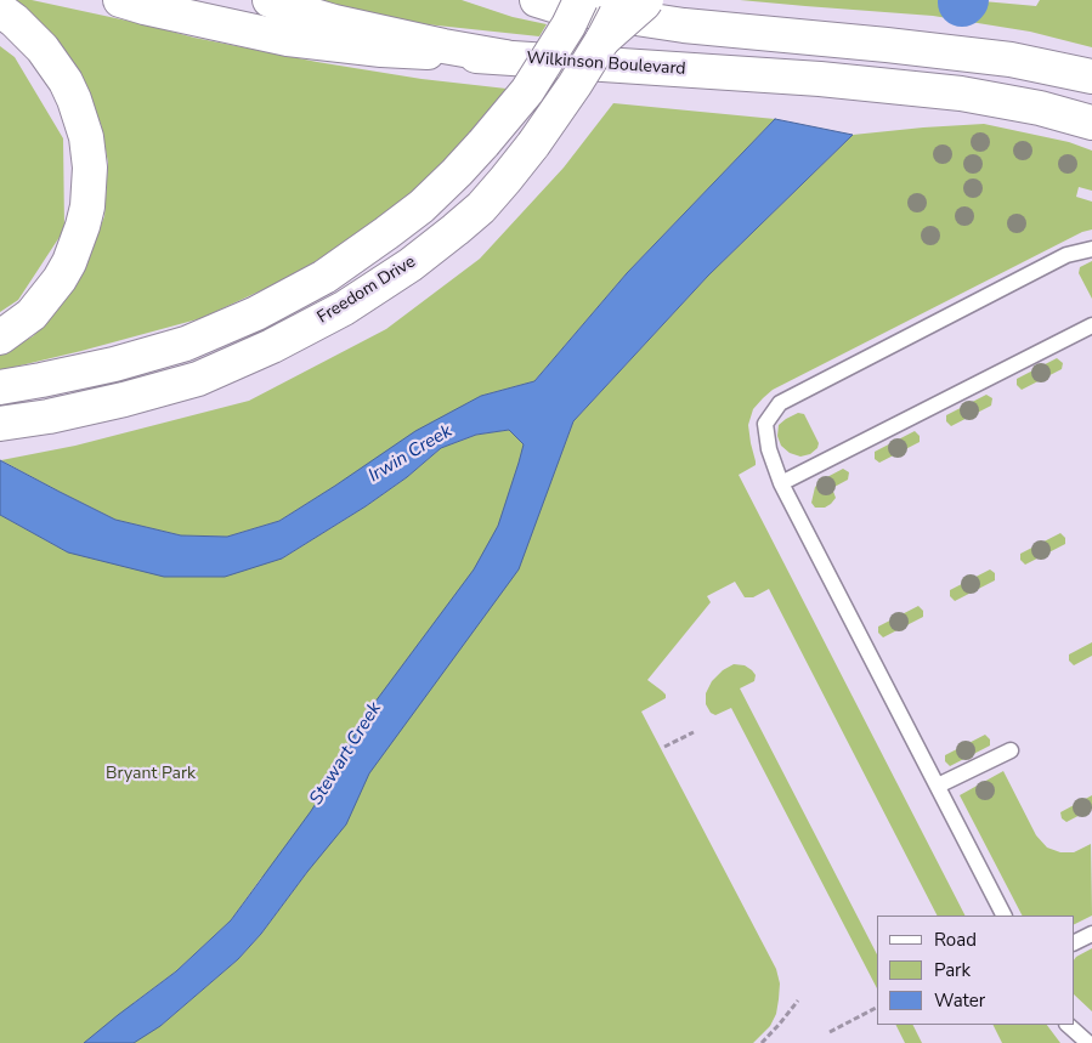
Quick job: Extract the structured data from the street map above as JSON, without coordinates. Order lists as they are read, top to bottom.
{
  "streets": {
    "main road": ["Wilkinson Boulevard", "Freedom Drive"]
  },
  "water": ["Irwin Creek", "Stewart Creek"],
  "parks": ["Bryant Park"],
  "legend": ["Road", "Park", "Water"]
}
